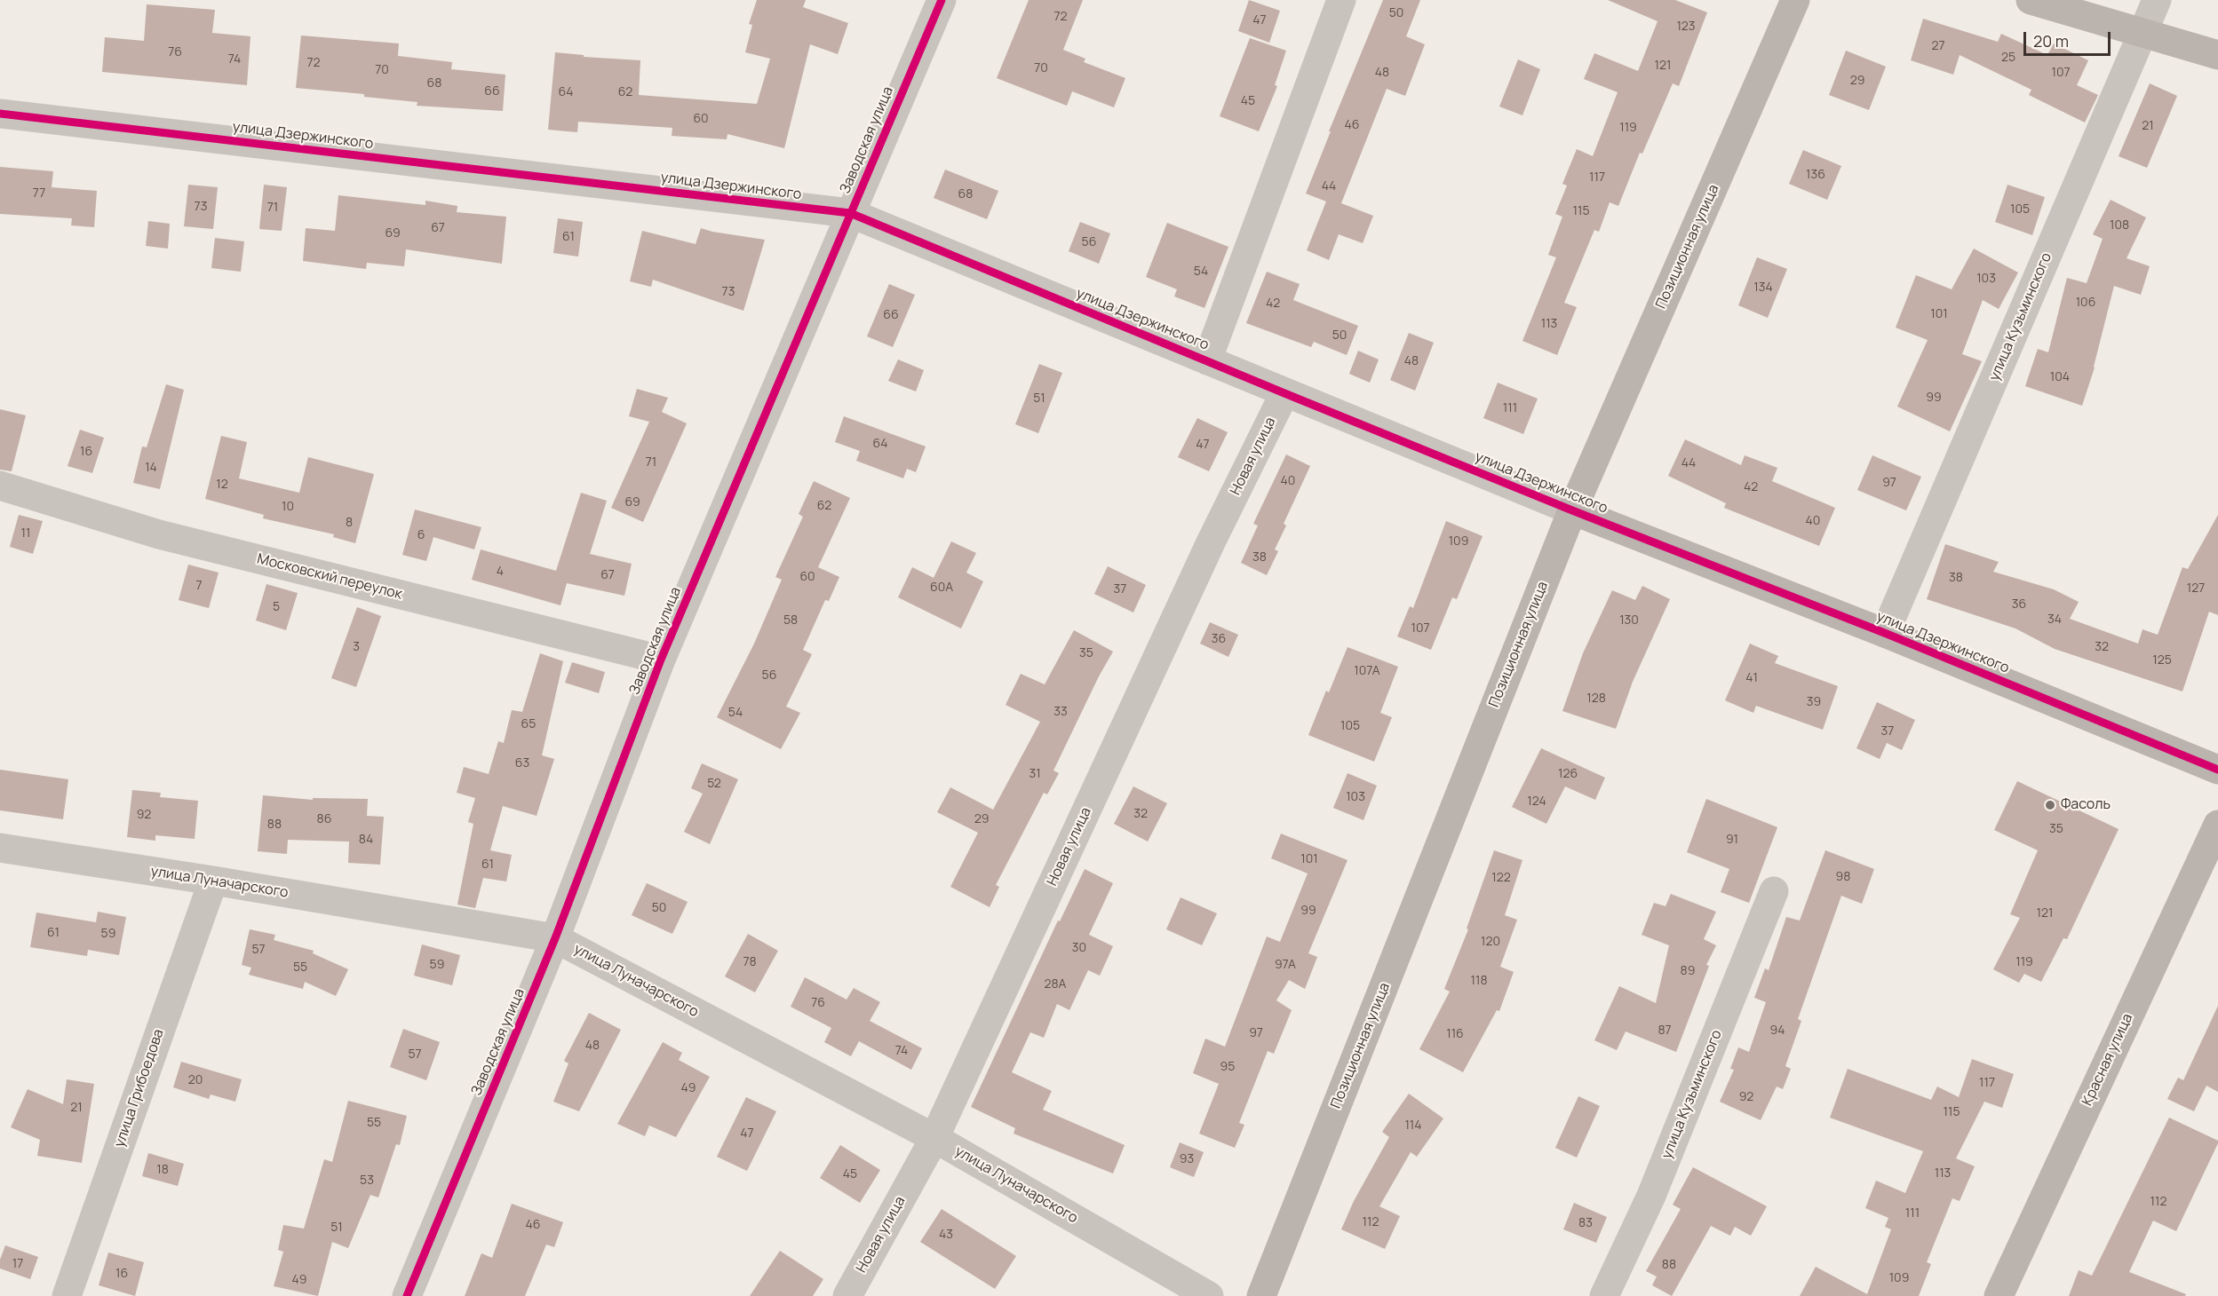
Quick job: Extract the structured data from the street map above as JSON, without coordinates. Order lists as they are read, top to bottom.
{
  "streets": {
    "street": [
      "улица Дзержинского",
      "Заводская улица",
      "Позиционная улица",
      "улица Кузьминского",
      "Новая улица",
      "Московский переулок",
      "улица Луначарского",
      "Красная улица",
      "улица Грибоедова"
    ]
  },
  "crossings": [
    ["улица Дзержинского", "Заводская улица"],
    ["улица Дзержинского", "Позиционная улица"],
    ["улица Дзержинского", "улица Кузьминского"],
    ["улица Дзержинского", "Новая улица"],
    ["Заводская улица", "Московский переулок"],
    ["Заводская улица", "улица Луначарского"],
    ["Новая улица", "улица Луначарского"],
    ["улица Луначарского", "улица Грибоедова"]
  ],
  "places": ["Фасоль"],
  "house_numbers": [
    "50",
    "72",
    "47",
    "123",
    "27",
    "76",
    "25",
    "74",
    "72",
    "121",
    "70",
    "70",
    "48",
    "107",
    "29",
    "68",
    "66",
    "64",
    "62",
    "45",
    "60",
    "46",
    "21",
    "119",
    "136",
    "117",
    "44",
    "77",
    "68",
    "73",
    "71",
    "105",
    "115",
    "108",
    "67",
    "69",
    "61",
    "56",
    "54",
    "103",
    "134",
    "73",
    "106",
    "42",
    "101",
    "66",
    "113",
    "50",
    "48",
    "104",
    "99",
    "51",
    "111",
    "64",
    "47",
    "16",
    "71",
    "44",
    "14",
    "40",
    "97",
    "12",
    "42",
    "69",
    "62",
    "10",
    "40",
    "8",
    "11",
    "6",
    "109",
    "38",
    "4",
    "67",
    "60",
    "38",
    "7",
    "60А",
    "127",
    "37",
    "36",
    "5",
    "34",
    "58",
    "130",
    "107",
    "36",
    "3",
    "32",
    "35",
    "125",
    "107А",
    "56",
    "41",
    "128",
    "39",
    "33",
    "54",
    "65",
    "105",
    "37",
    "63",
    "31",
    "126",
    "52",
    "103",
    "124",
    "32",
    "92",
    "86",
    "29",
    "88",
    "35",
    "84",
    "91",
    "101",
    "61",
    "98",
    "122",
    "50",
    "99",
    "121",
    "61",
    "59",
    "120",
    "30",
    "57",
    "78",
    "119",
    "59",
    "97А",
    "55",
    "89",
    "118",
    "28А",
    "76",
    "87",
    "94",
    "97",
    "116",
    "48",
    "74",
    "57",
    "95",
    "20",
    "117",
    "49",
    "92",
    "21",
    "115",
    "55",
    "114",
    "47",
    "93",
    "18",
    "113",
    "45",
    "53",
    "112",
    "111",
    "112",
    "83",
    "46",
    "51",
    "43",
    "17",
    "88",
    "16",
    "109",
    "49"
  ],
  "scale_bar": "20 m"
}
